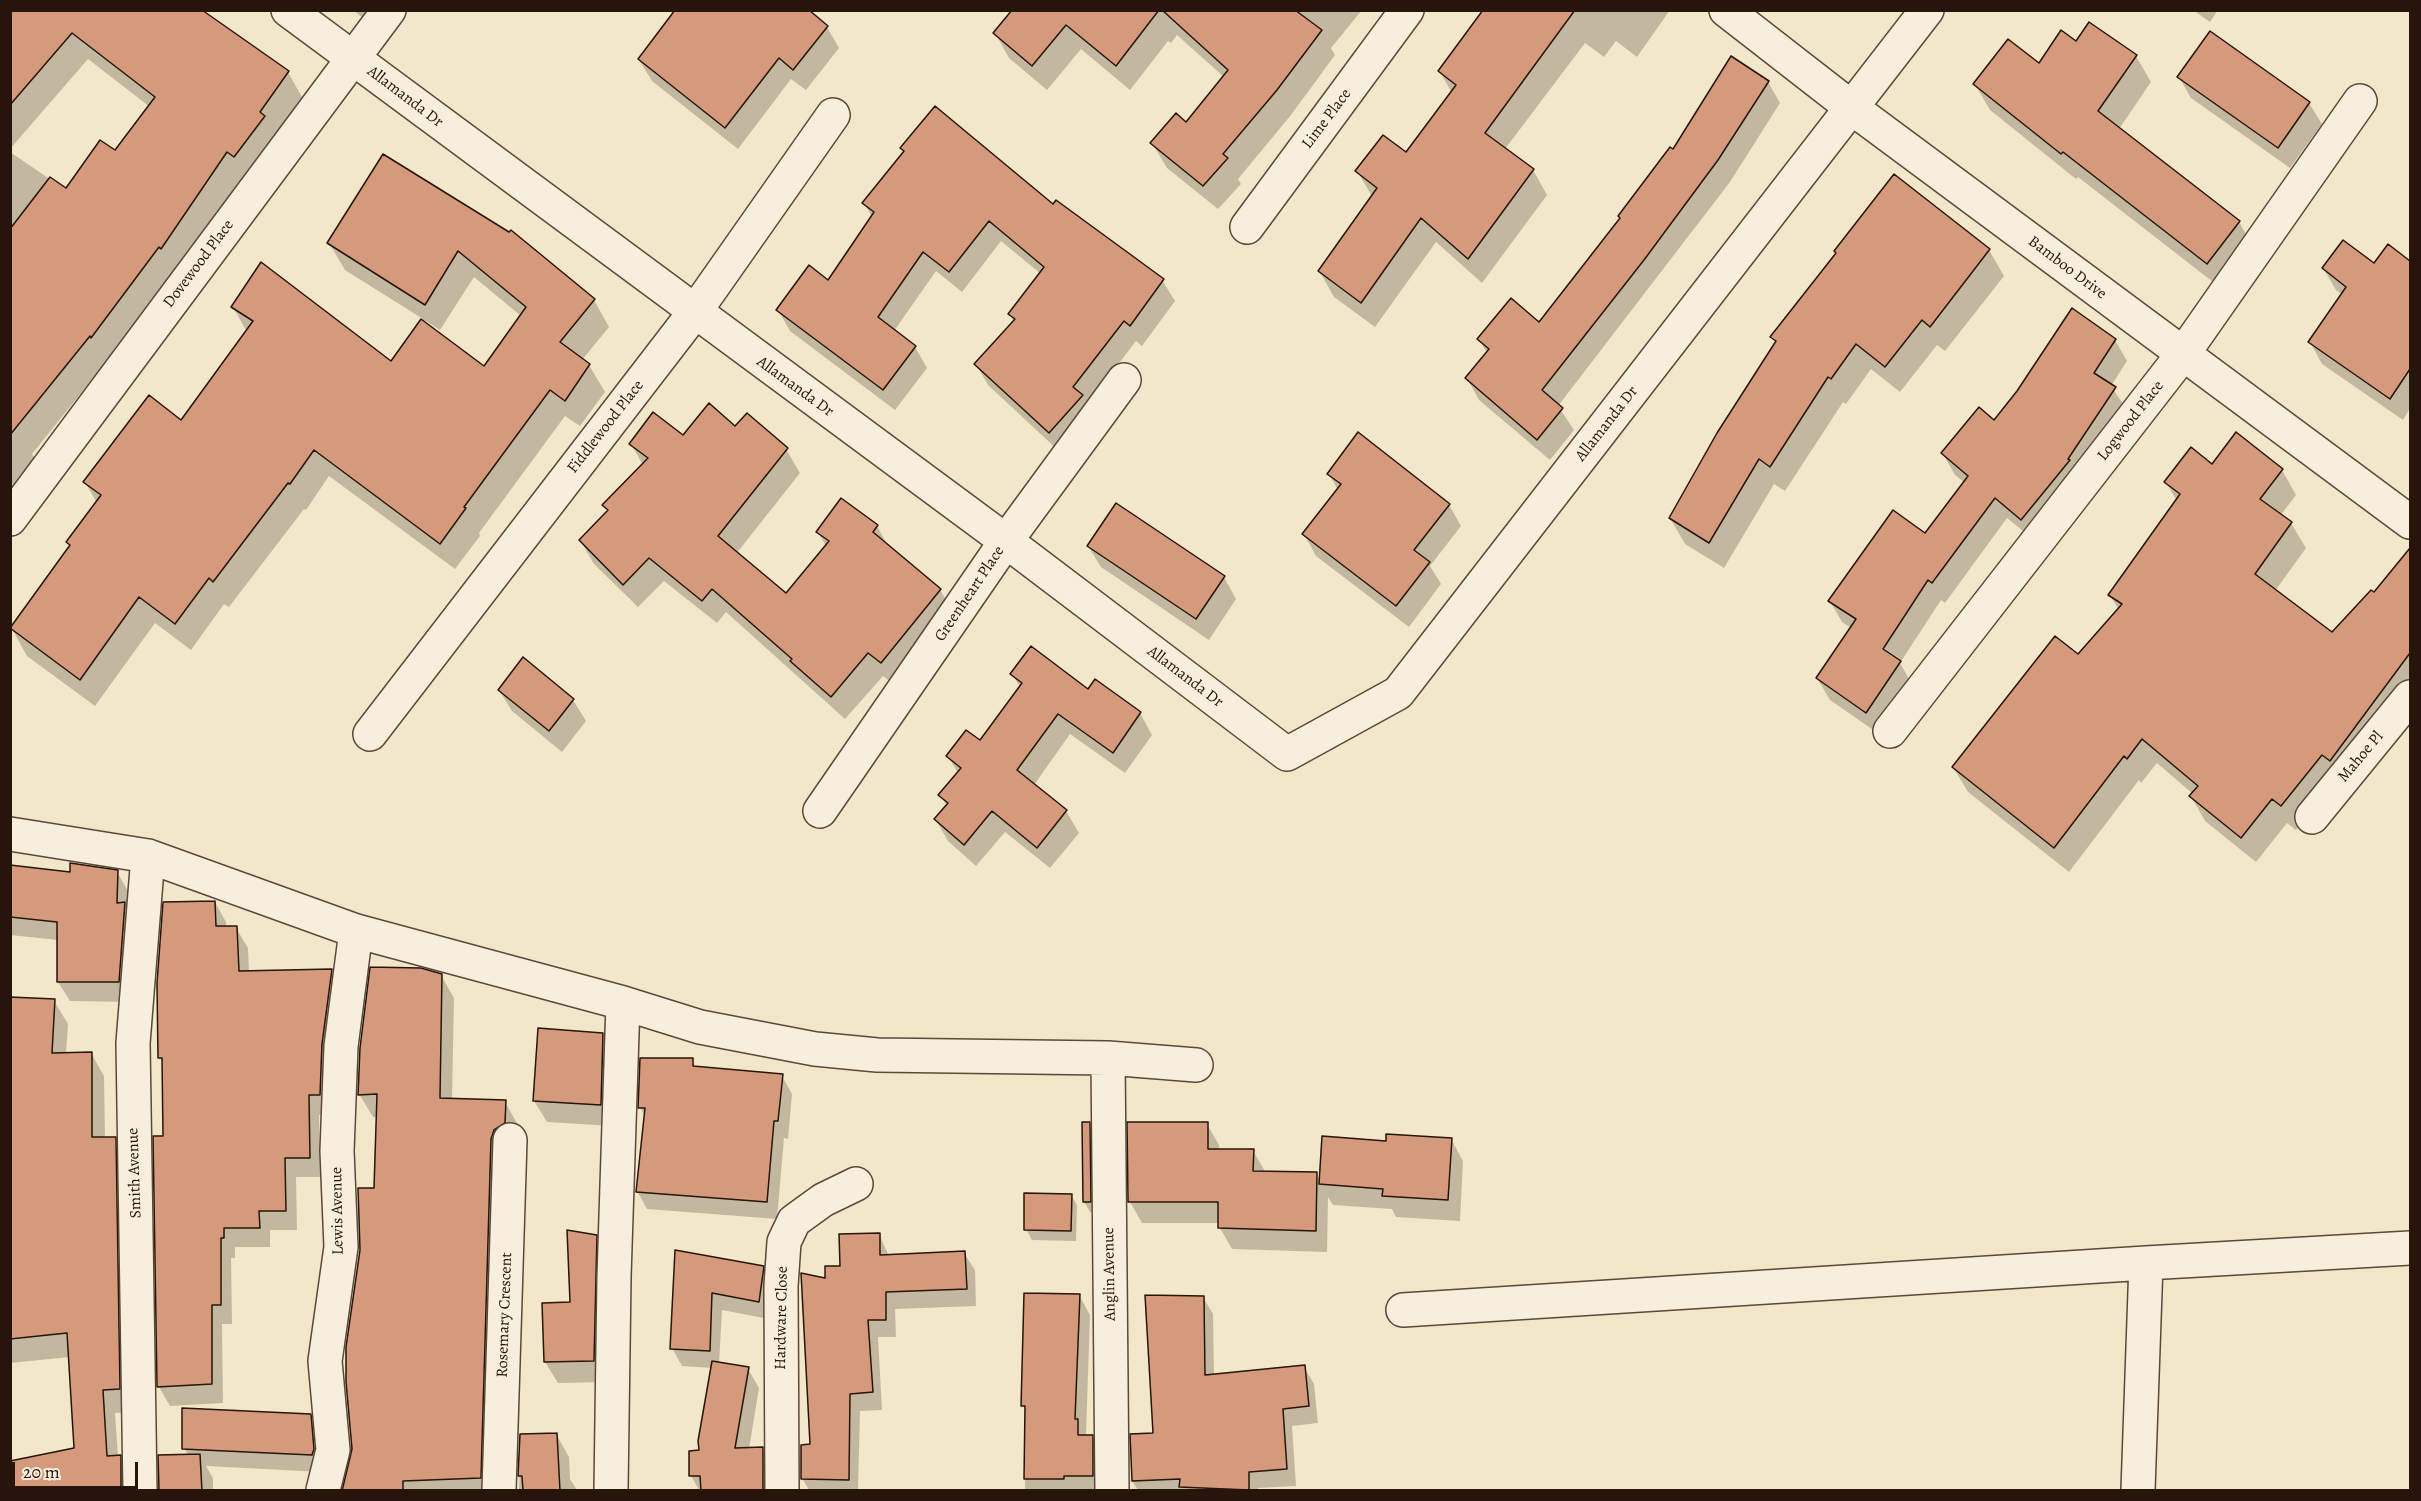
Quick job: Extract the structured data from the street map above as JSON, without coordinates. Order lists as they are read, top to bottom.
{
  "streets": {
    "street": [
      "Allamanda Dr",
      "Lime Place",
      "Dovewood Place",
      "Bamboo Drive",
      "Logwood Place",
      "Fiddlewood Place",
      "Greenheart Place",
      "Mahoe Pl",
      "Smith Avenue",
      "Lewis Avenue",
      "Anglin Avenue",
      "Rosemary Crescent",
      "Hardware Close"
    ]
  },
  "crossings": [
    ["Allamanda Dr", "Dovewood Place"],
    ["Allamanda Dr", "Bamboo Drive"],
    ["Allamanda Dr", "Fiddlewood Place"],
    ["Allamanda Dr", "Greenheart Place"],
    ["Bamboo Drive", "Logwood Place"]
  ],
  "scale_bar": "20 m"
}
